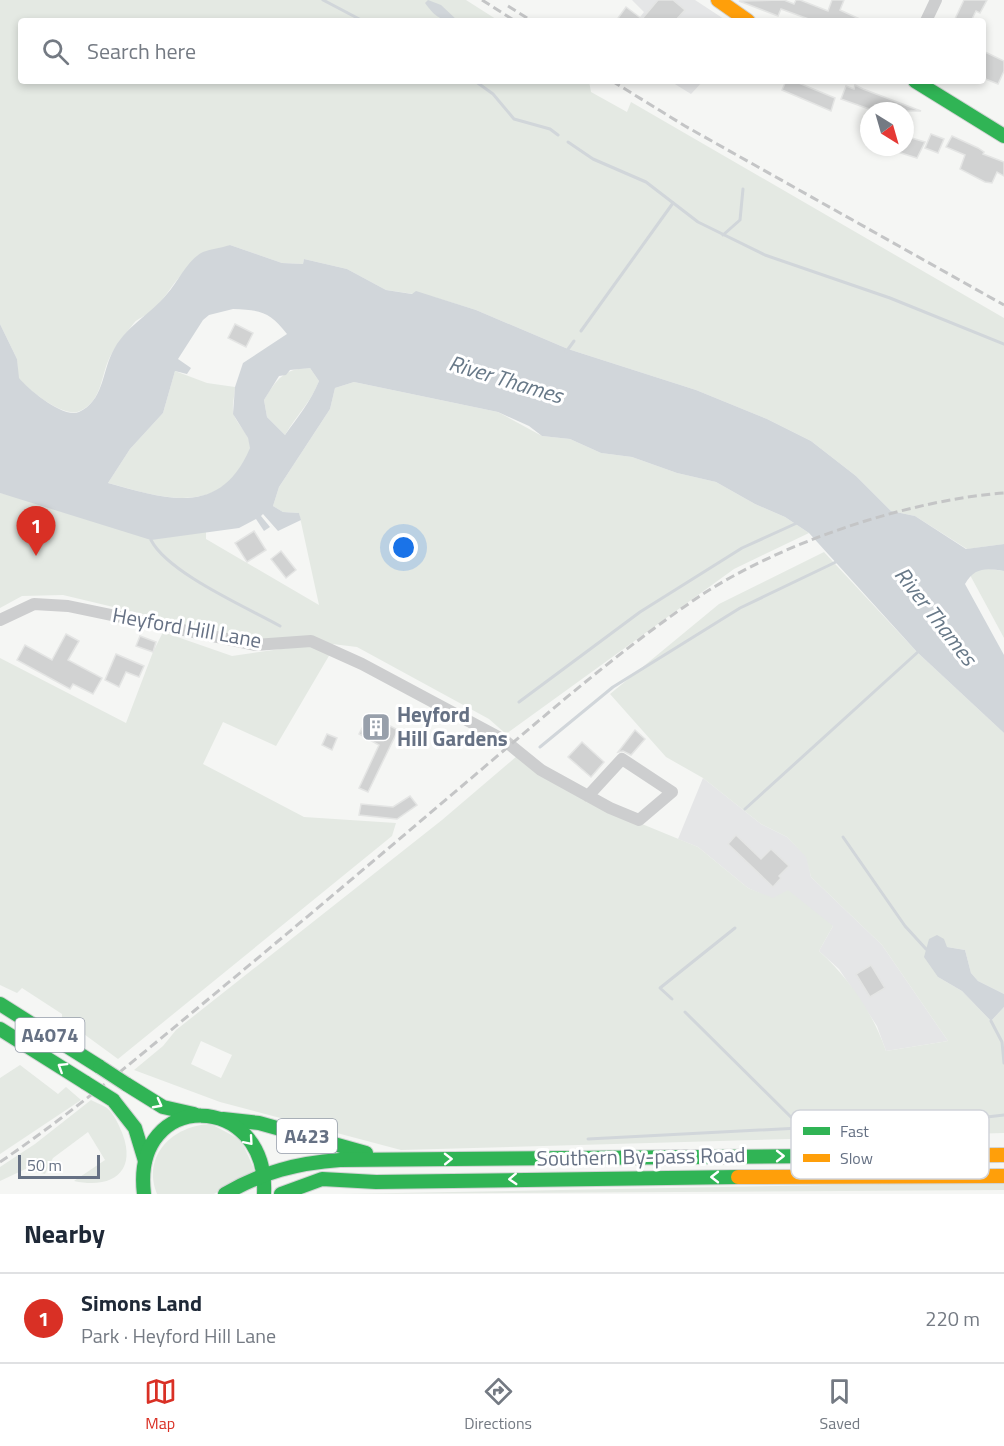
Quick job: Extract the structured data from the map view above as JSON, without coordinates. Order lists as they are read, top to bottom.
{
  "streets": {
    "main road": ["A4074", "A423", "Southern By-pass Road"],
    "street": ["Heyford Hill Lane"]
  },
  "crossings": [
    ["A4074", "Southern By-pass Road"],
    ["A423", "Southern By-pass Road"]
  ],
  "water": ["River Thames"],
  "places": {
    "building": ["Heyford Hill Gardens"]
  },
  "legend": ["Fast", "Slow"],
  "scale_bar": "50 m",
  "north": "bottom right",
  "page": {
    "search": "Search here",
    "pins": "1",
    "scale": "50 m",
    "heading": "Nearby",
    "list": [
      {
        "mark": "1",
        "name": "Simons Land",
        "note": "Park · Heyford Hill Lane",
        "value": "220 m"
      }
    ],
    "nav": ["Map", "Directions", "Saved"]
  }
}
